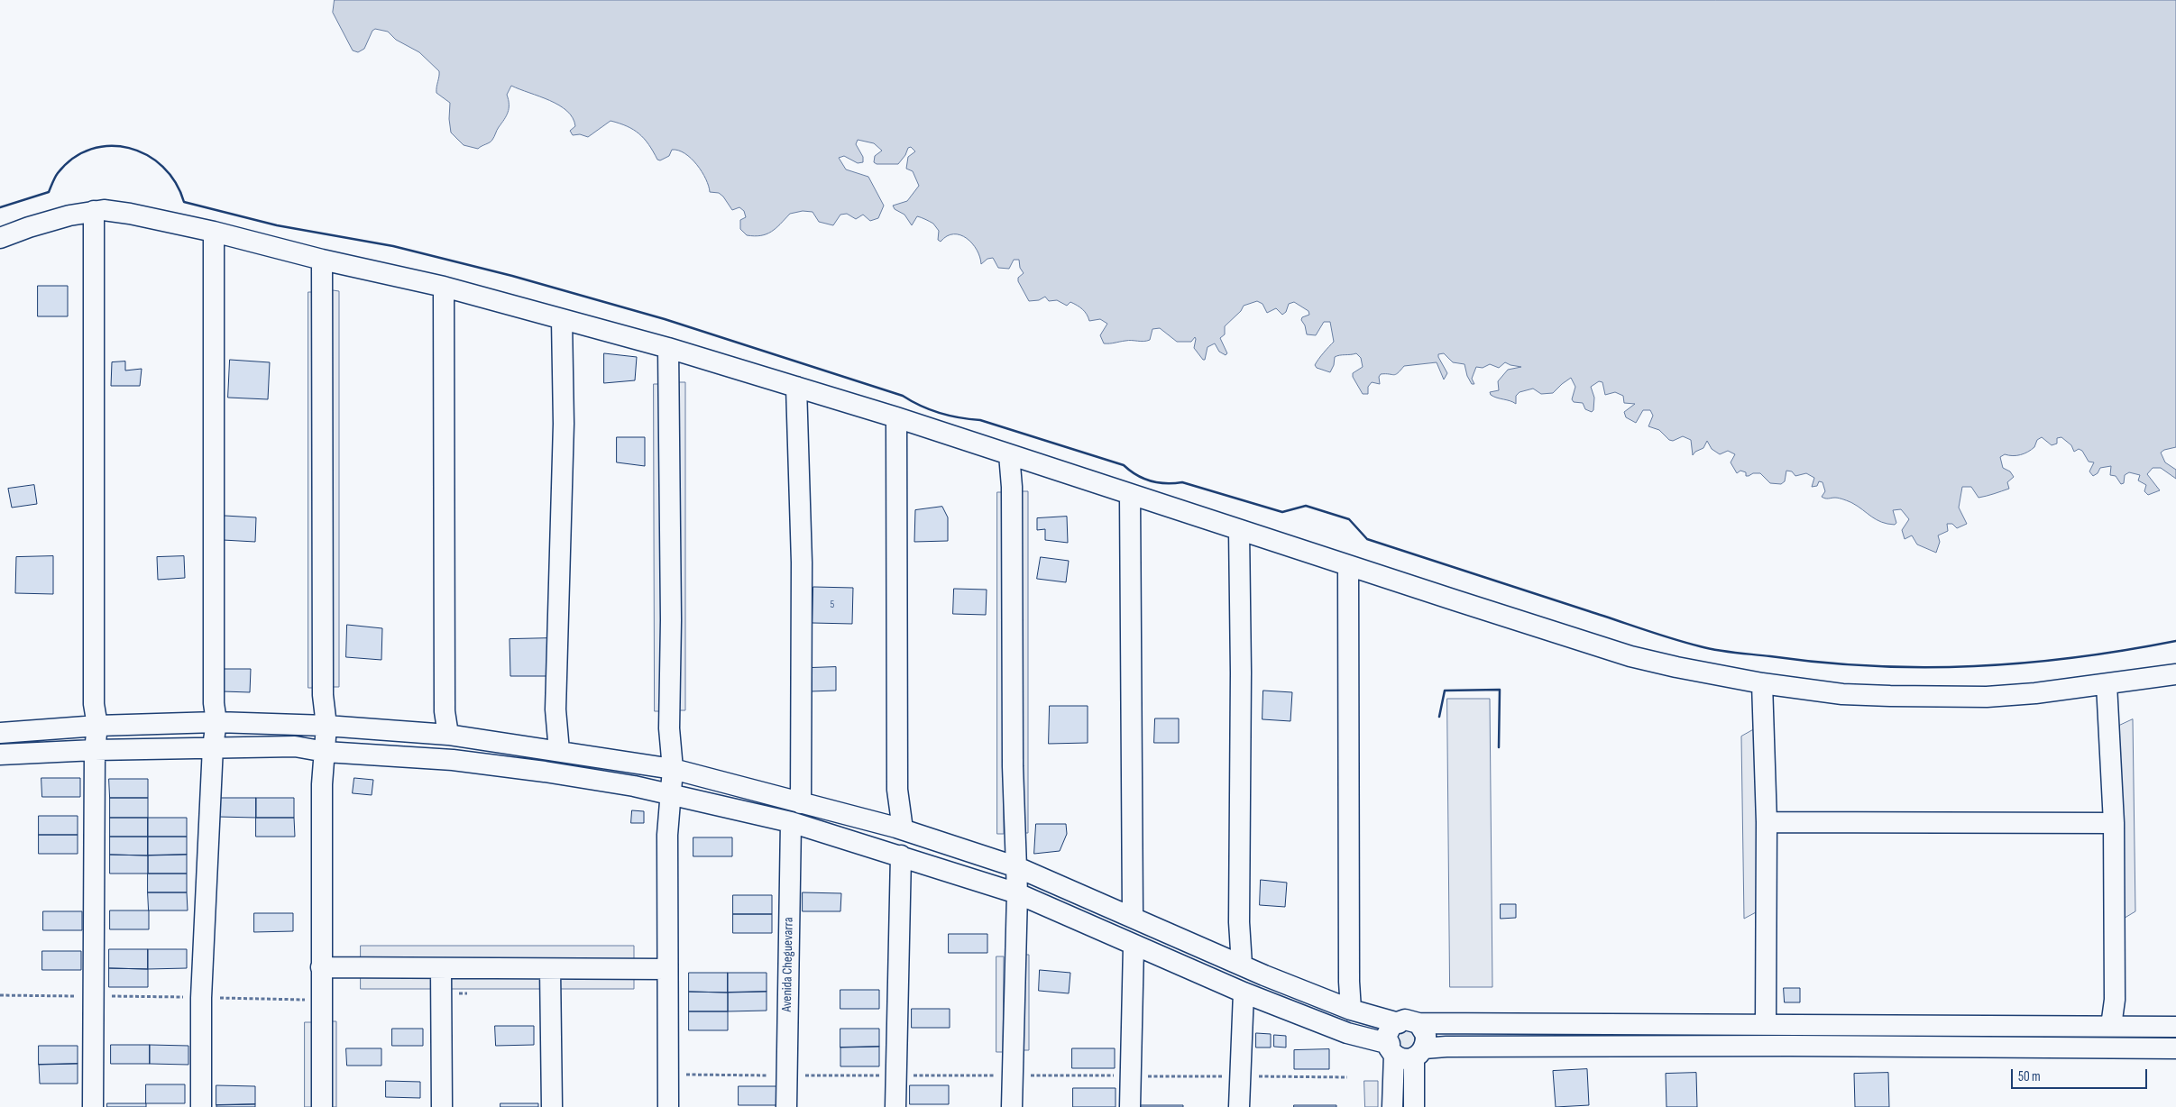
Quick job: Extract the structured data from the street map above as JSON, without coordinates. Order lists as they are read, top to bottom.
{
  "streets": {
    "street": ["Avenida Cheguevarra"]
  },
  "house_numbers": ["5"],
  "scale_bar": "50 m"
}
